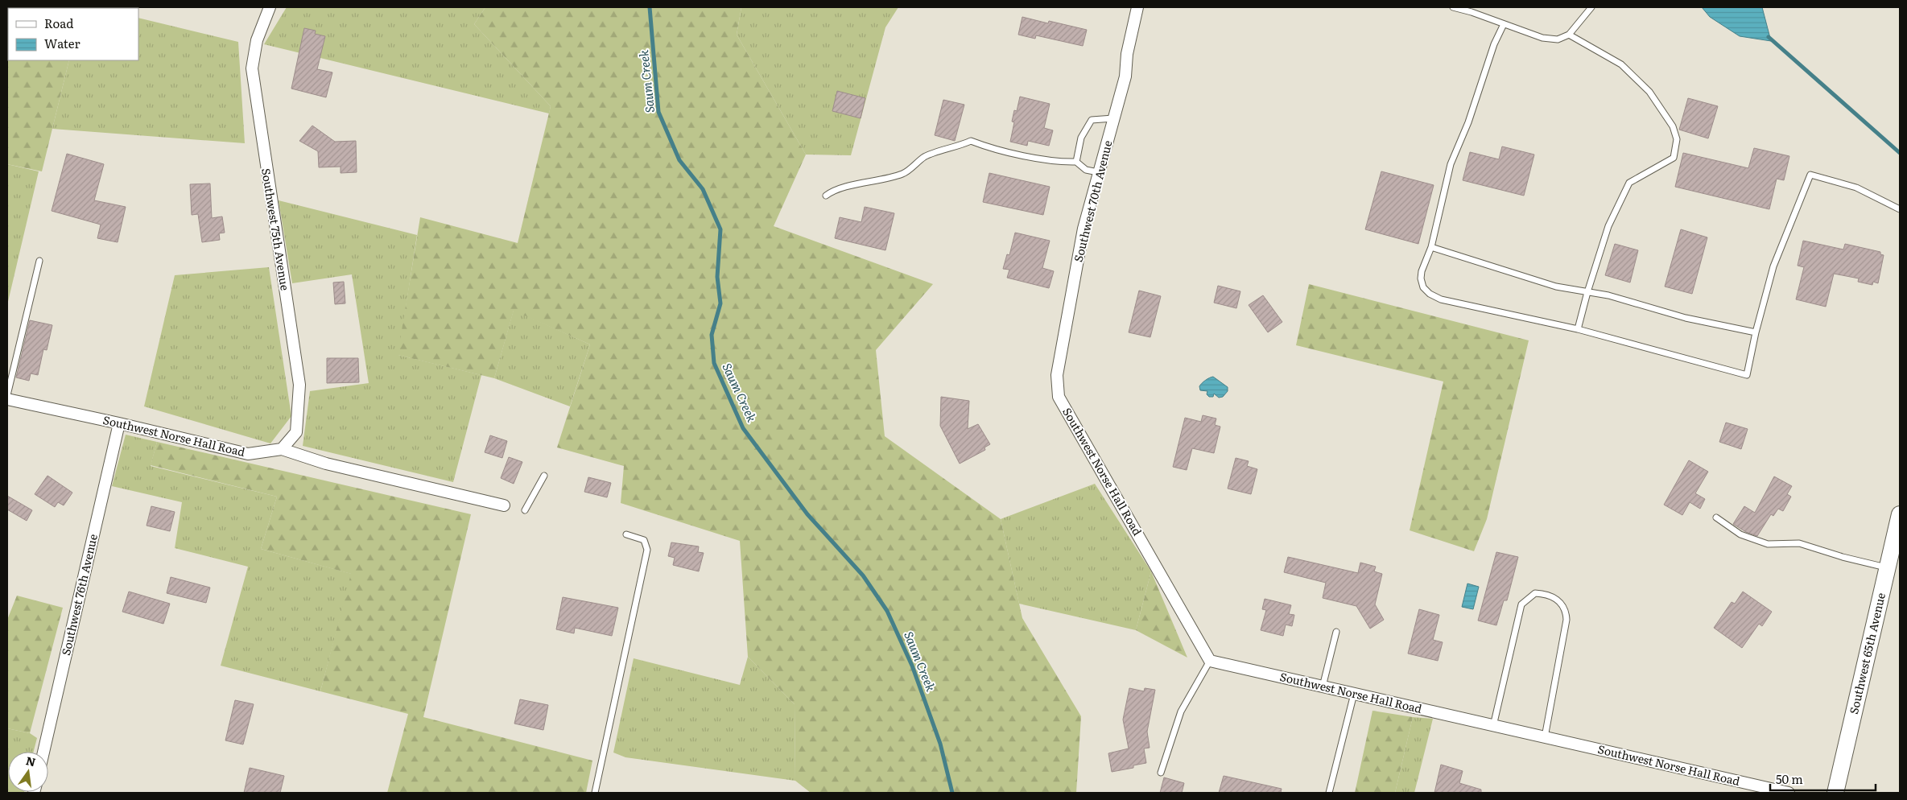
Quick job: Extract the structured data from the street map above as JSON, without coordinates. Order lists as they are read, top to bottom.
{
  "streets": {
    "main road": ["Southwest 65th Avenue"],
    "street": [
      "Southwest 70th Avenue",
      "Southwest 75th Avenue",
      "Southwest Norse Hall Road",
      "Southwest 76th Avenue"
    ]
  },
  "crossings": [
    ["Southwest 70th Avenue", "Southwest Norse Hall Road"],
    ["Southwest 75th Avenue", "Southwest Norse Hall Road"],
    ["Southwest Norse Hall Road", "Southwest 76th Avenue"]
  ],
  "water": ["Saum Creek"],
  "legend": ["Road", "Water"],
  "scale_bar": "50 m",
  "north": "top"
}
